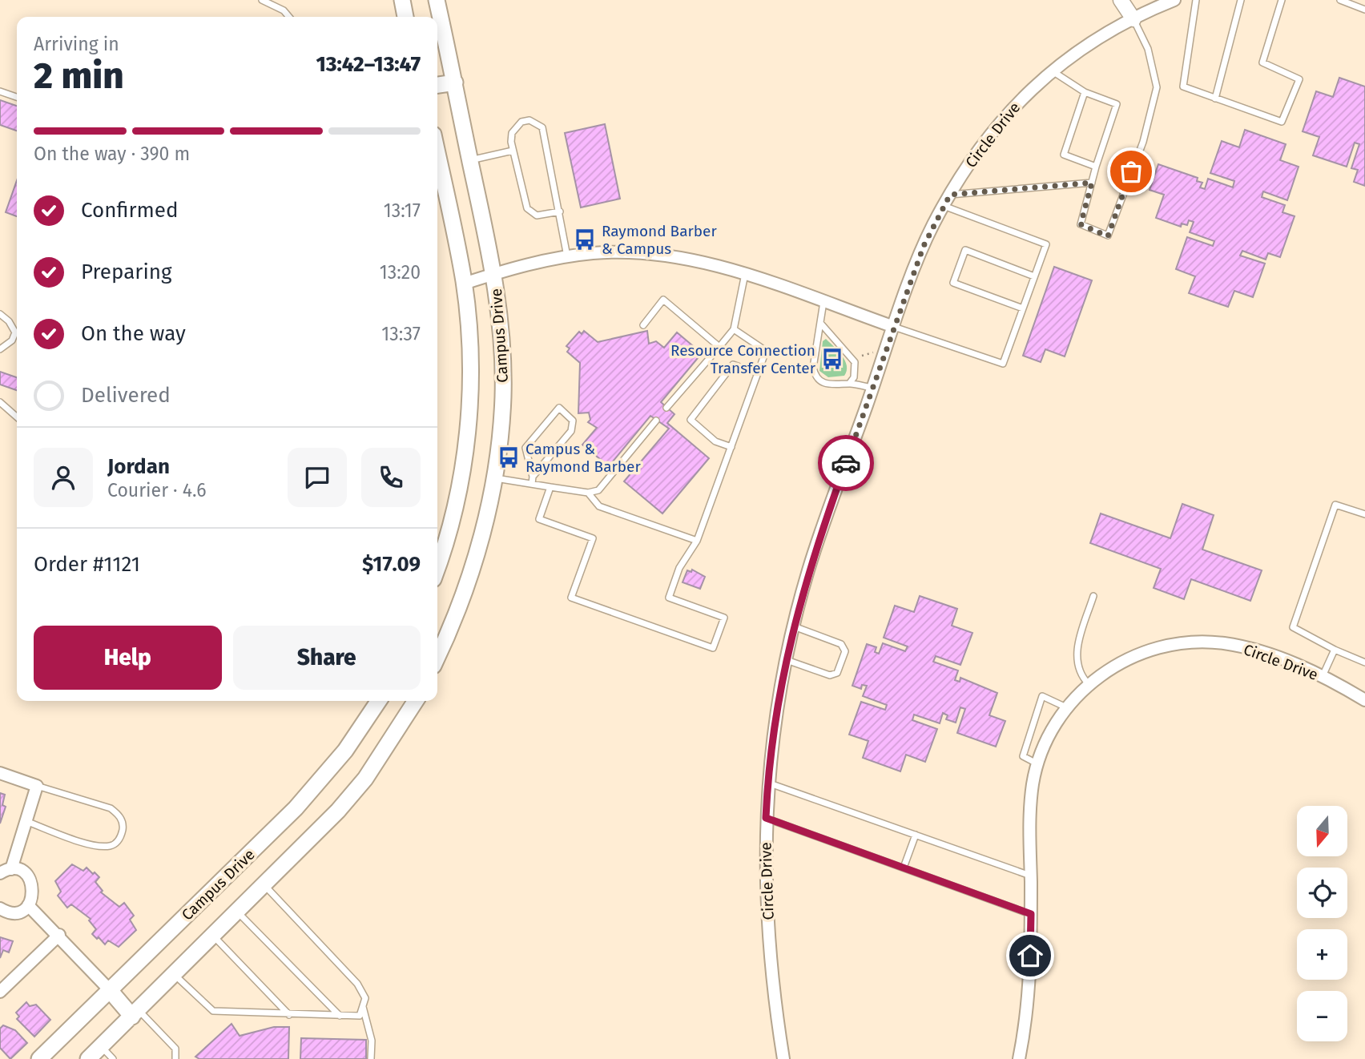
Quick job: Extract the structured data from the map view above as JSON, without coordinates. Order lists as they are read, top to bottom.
{
  "streets": {
    "main road": ["Campus Drive"],
    "street": ["Circle Drive"]
  },
  "places": {
    "bus stop": ["Raymond Barber & Campus", "Resource Connection Transfer Center", "Campus & Raymond Barber"]
  },
  "north": "bottom",
  "page": {
    "heading": ["2 min", "Arriving in", "13:42–13:47"],
    "panel": [
      "Jordan",
      "Courier · 4.6",
      "Order #1121",
      "$17.09"
    ],
    "bar": "On the way · 390 m",
    "list": [
      ["Confirmed", "13:17"],
      ["Preparing", "13:20"],
      ["On the way", "13:37"],
      "Delivered"
    ],
    "buttons": ["Help", "Share"],
    "map_buttons": ["+", "−"]
  }
}
